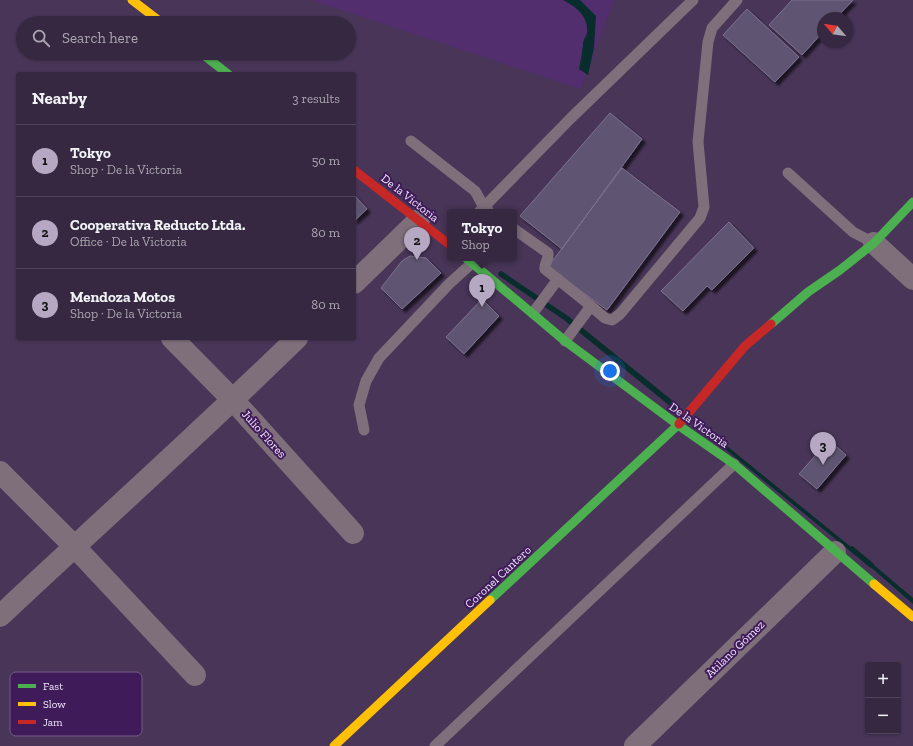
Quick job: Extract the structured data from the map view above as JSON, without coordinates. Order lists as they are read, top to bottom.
{
  "streets": {
    "street": [
      "De la Victoria",
      "Julio Flores",
      "Coronel Cantero",
      "Atilano Gómez"
    ]
  },
  "crossings": [
    ["De la Victoria", "Coronel Cantero"],
    ["De la Victoria", "Atilano Gómez"]
  ],
  "legend": ["Fast", "Slow", "Jam"],
  "north": "top left",
  "page": {
    "search": "Search here",
    "heading": ["Nearby", "3 results"],
    "list": [
      {
        "mark": "1",
        "name": "Tokyo",
        "note": "Shop · De la Victoria",
        "value": "50 m"
      },
      {
        "mark": "2",
        "name": "Cooperativa Reducto Ltda.",
        "note": "Office · De la Victoria",
        "value": "80 m"
      },
      {
        "mark": "3",
        "name": "Mendoza Motos",
        "note": "Shop · De la Victoria",
        "value": "80 m"
      }
    ],
    "popup": ["Tokyo", "Shop"],
    "pins": ["2", "1", "3"],
    "map_buttons": ["+", "−"]
  }
}
